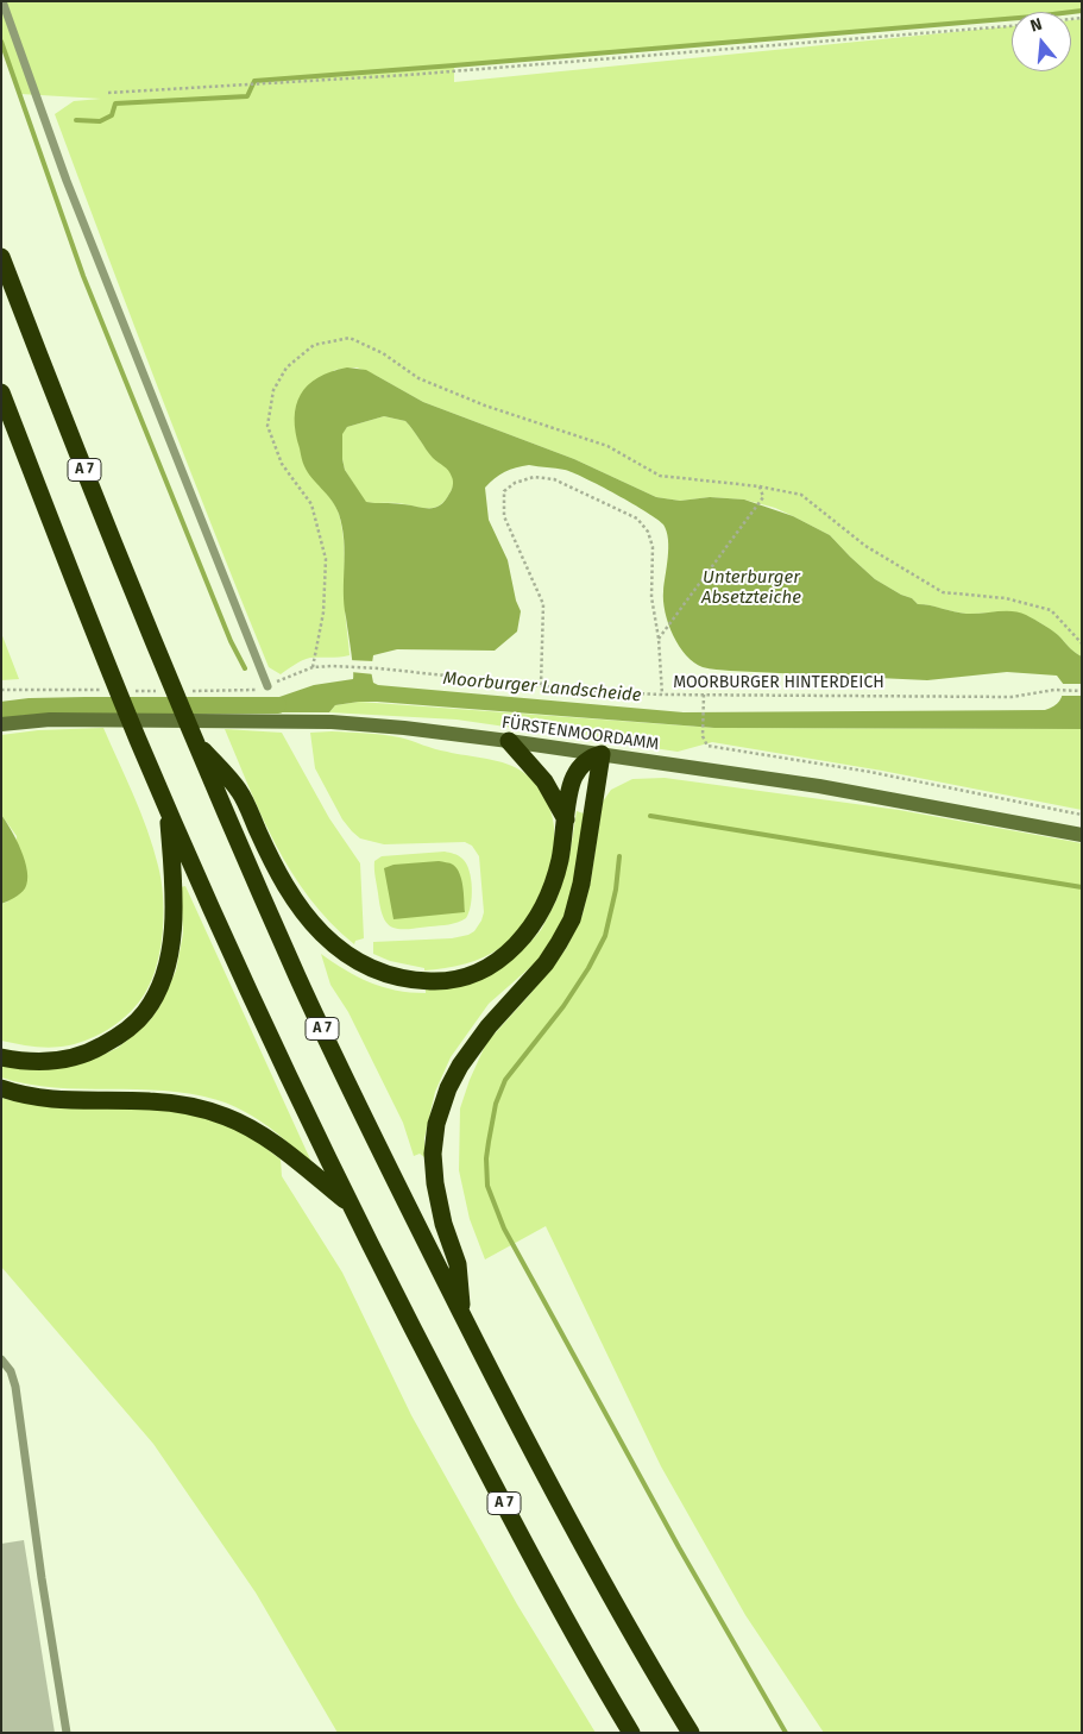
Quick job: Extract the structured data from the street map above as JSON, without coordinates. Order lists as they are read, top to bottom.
{
  "streets": {
    "highway": ["A 7"],
    "main road": ["FÜRSTENMOORDAMM"],
    "path": ["MOORBURGER HINTERDEICH"]
  },
  "water": ["Unterburger Absetzteiche", "Moorburger Landscheide"],
  "north": "top"
}
